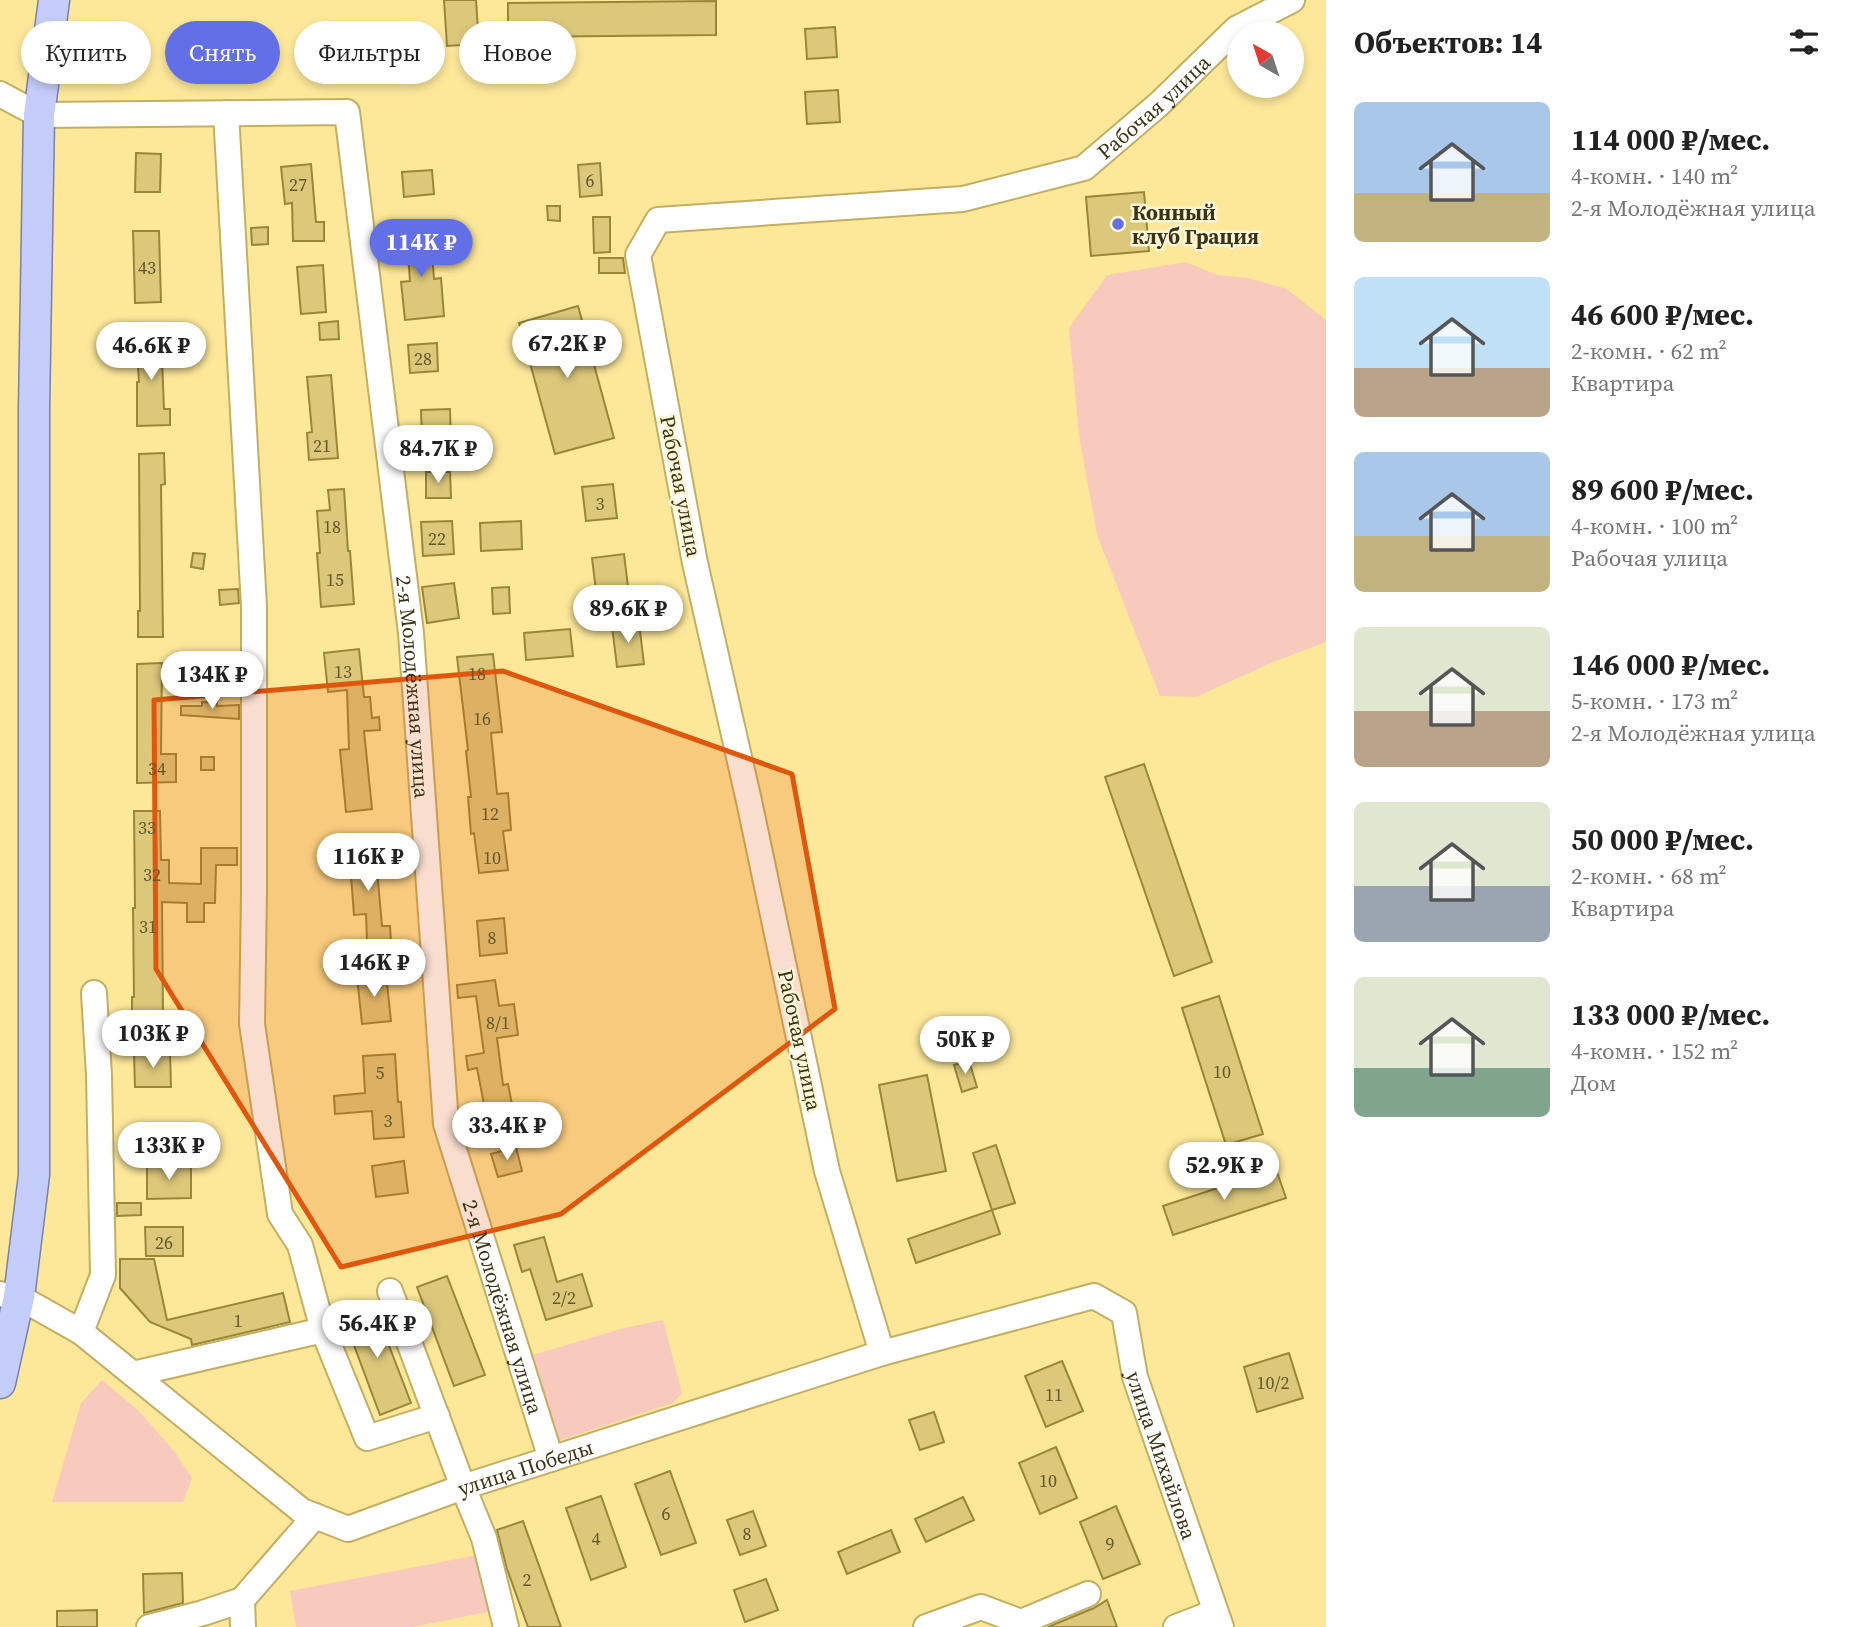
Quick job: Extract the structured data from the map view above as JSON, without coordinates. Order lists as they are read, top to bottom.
{
  "streets": {
    "street": [
      "Рабочая улица",
      "2-я Молодёжная улица",
      "улица Михайлова",
      "улица Победы"
    ]
  },
  "crossings": [
    ["Рабочая улица", "улица Победы"],
    ["2-я Молодёжная улица", "улица Победы"],
    ["улица Михайлова", "улица Победы"]
  ],
  "places": ["Конный клуб Грация"],
  "house_numbers": [
    "6",
    "27",
    "43",
    "28",
    "21",
    "3",
    "18",
    "22",
    "15",
    "13",
    "18",
    "16",
    "34",
    "12",
    "33",
    "10",
    "32",
    "31",
    "8",
    "8/1",
    "10",
    "5",
    "3",
    "26",
    "2/2",
    "1",
    "10/2",
    "11",
    "10",
    "6",
    "8",
    "4",
    "9",
    "2"
  ],
  "north": "top left",
  "page": {
    "heading": "Объектов: 14",
    "chip": [
      "Купить",
      "Снять",
      "Фильтры",
      "Новое"
    ],
    "list": [
      {
        "name": "114 000 ₽/мес.",
        "note": "4-комн. · 140 m² · 2-я Молодёжная улица"
      },
      {
        "name": "46 600 ₽/мес.",
        "note": "2-комн. · 62 m² · Квартира"
      },
      {
        "name": "89 600 ₽/мес.",
        "note": "4-комн. · 100 m² · Рабочая улица"
      },
      {
        "name": "146 000 ₽/мес.",
        "note": "5-комн. · 173 m² · 2-я Молодёжная улица"
      },
      {
        "name": "50 000 ₽/мес.",
        "note": "2-комн. · 68 m² · Квартира"
      },
      {
        "name": "133 000 ₽/мес.",
        "note": "4-комн. · 152 m² · Дом"
      }
    ],
    "price": [
      "114K ₽",
      "67.2K ₽",
      "46.6K ₽",
      "84.7K ₽",
      "89.6K ₽",
      "134K ₽",
      "116K ₽",
      "146K ₽",
      "103K ₽",
      "50K ₽",
      "33.4K ₽",
      "133K ₽",
      "52.9K ₽",
      "56.4K ₽"
    ]
  }
}
